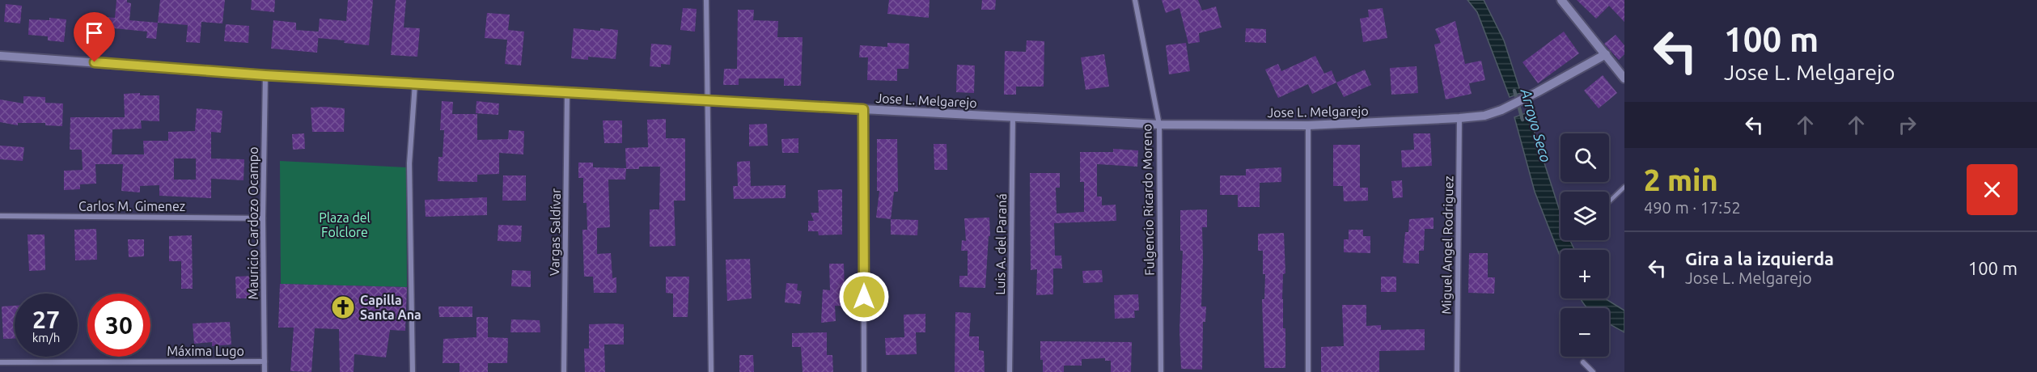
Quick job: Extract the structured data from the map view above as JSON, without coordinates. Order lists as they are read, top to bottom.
{
  "streets": {
    "street": [
      "Jose L. Melgarejo",
      "Fulgencio Ricardo Moreno",
      "Carlos M. Gimenez",
      "Mauricio Cardozo Ocampo",
      "Vargas Saldívar",
      "Luis A. del Paraná",
      "Miguel Angel Rodriguez",
      "Máxima Lugo"
    ]
  },
  "crossings": [
    ["Jose L. Melgarejo", "Fulgencio Ricardo Moreno"],
    ["Jose L. Melgarejo", "Mauricio Cardozo Ocampo"],
    ["Jose L. Melgarejo", "Vargas Saldívar"],
    ["Jose L. Melgarejo", "Luis A. del Paraná"],
    ["Jose L. Melgarejo", "Miguel Angel Rodriguez"],
    ["Carlos M. Gimenez", "Mauricio Cardozo Ocampo"],
    ["Mauricio Cardozo Ocampo", "Máxima Lugo"]
  ],
  "water": ["Arroyo Seco"],
  "parks": ["Plaza del Folclore"],
  "places": {
    "church": ["Capilla Santa Ana"]
  },
  "page": {
    "turn": ["100 m", "Jose L. Melgarejo"],
    "map_buttons": ["+", "−"],
    "heading": ["2 min", "490 m · 17:52"],
    "list": [
      {
        "name": "Gira a la izquierda",
        "note": "Jose L. Melgarejo",
        "value": "100 m"
      }
    ],
    "speed": "27 km/h",
    "limit": "30"
  }
}
